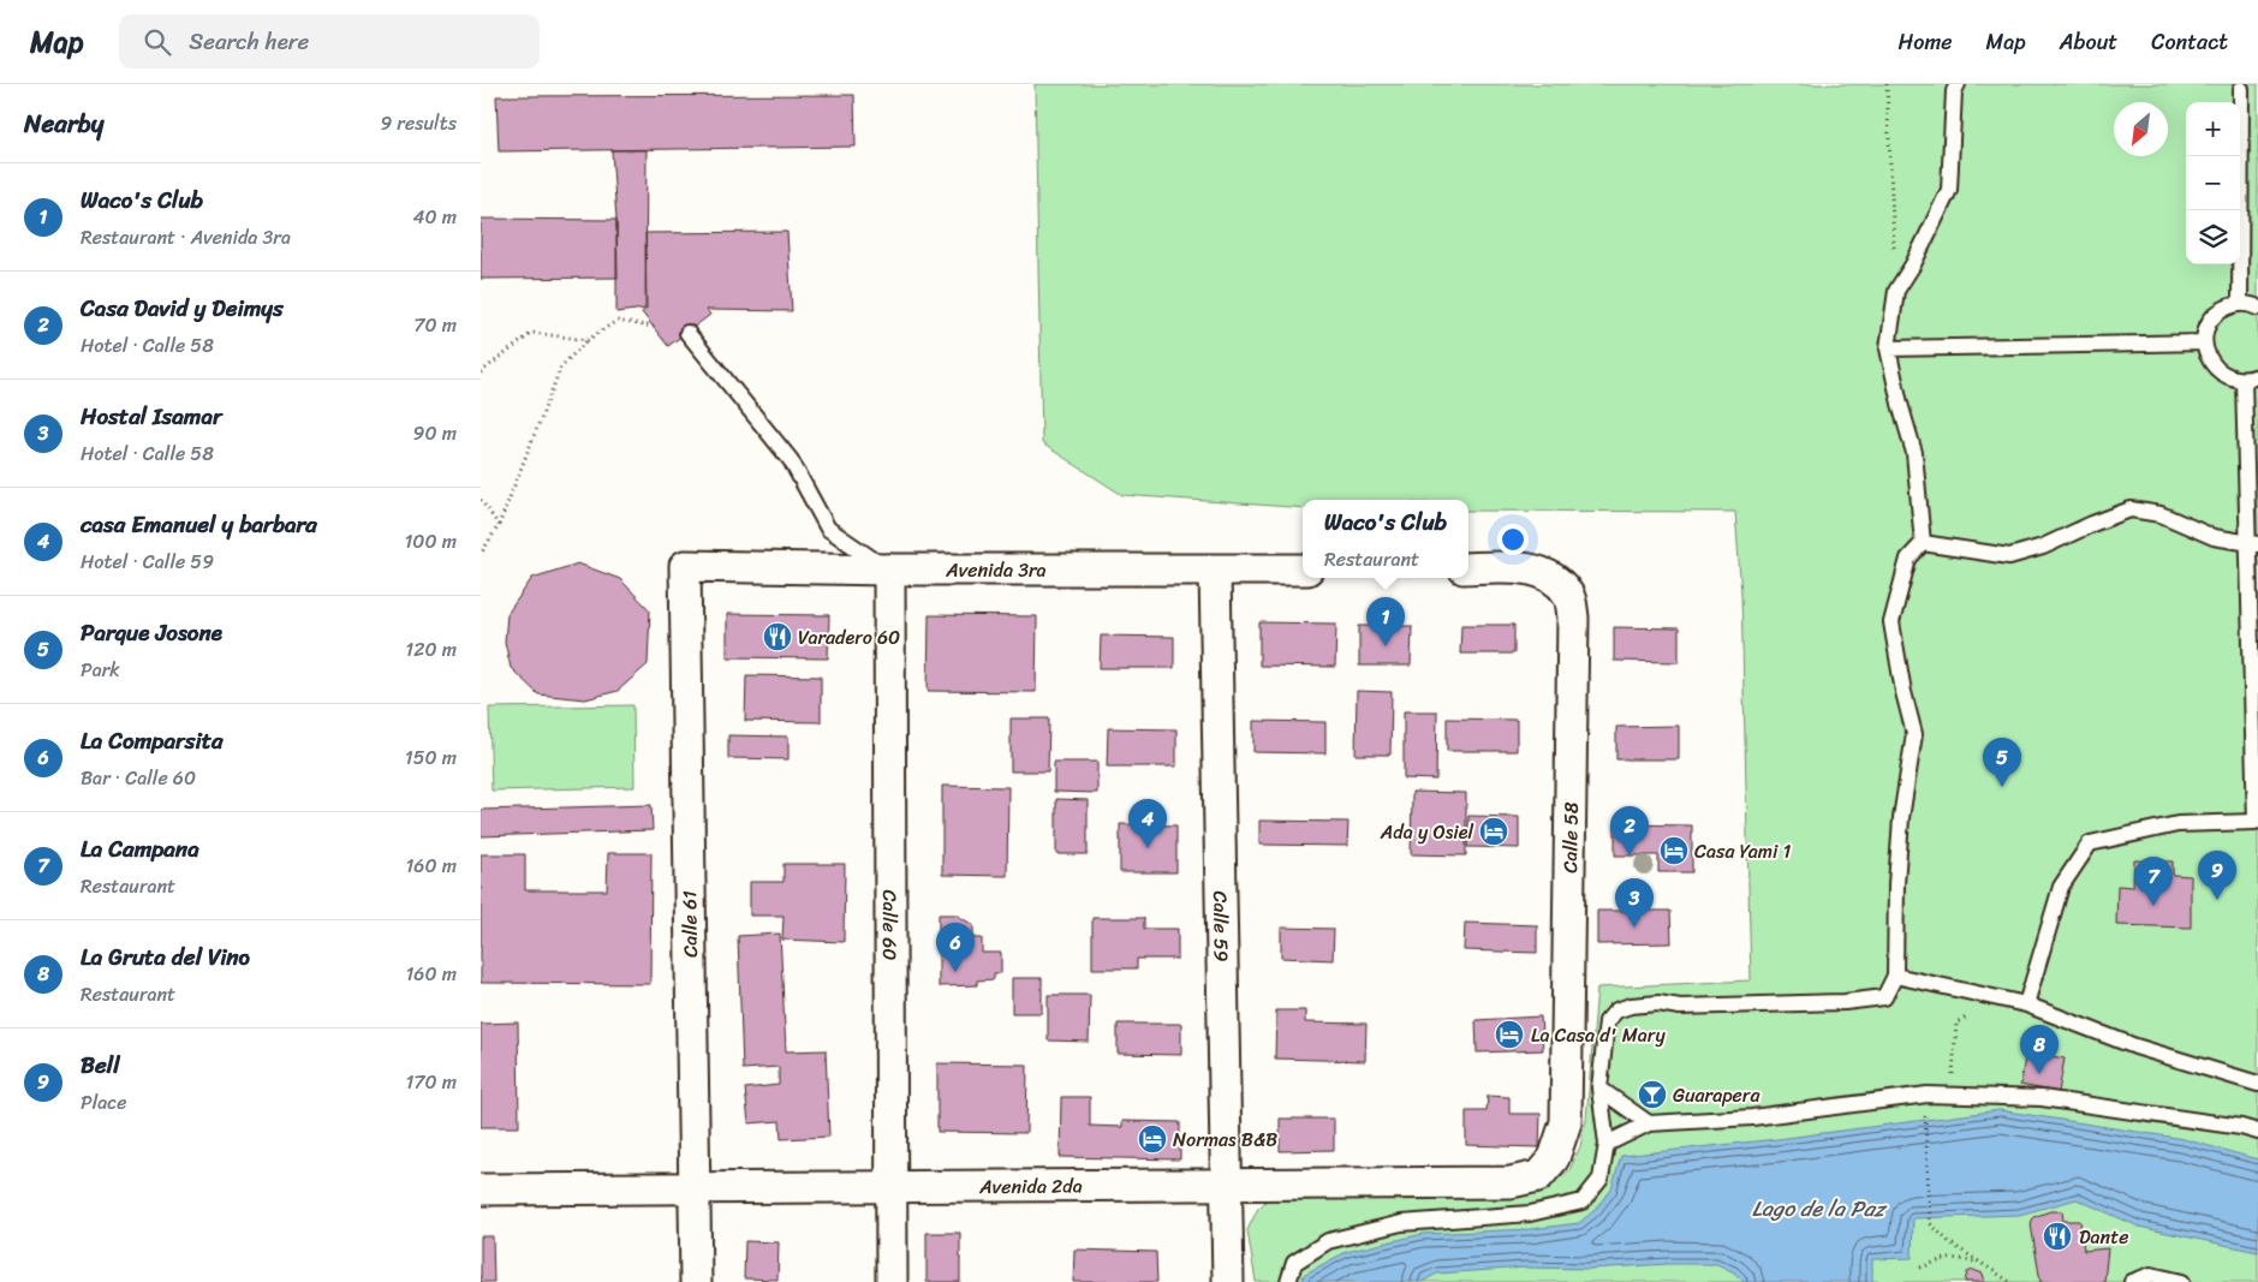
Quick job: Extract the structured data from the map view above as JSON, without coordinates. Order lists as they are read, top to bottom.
{
  "streets": {
    "street": [
      "Avenida 3ra",
      "Calle 58",
      "Calle 61",
      "Calle 60",
      "Calle 59",
      "Avenida 2da"
    ]
  },
  "crossings": [
    ["Avenida 3ra", "Calle 61"],
    ["Avenida 3ra", "Calle 60"],
    ["Avenida 3ra", "Calle 59"],
    ["Calle 58", "Avenida 2da"],
    ["Calle 61", "Avenida 2da"],
    ["Calle 60", "Avenida 2da"],
    ["Calle 59", "Avenida 2da"]
  ],
  "water": ["Lago de la Paz"],
  "places": {
    "restaurant": ["Varadero 60", "Dante"],
    "hotel": [
      "Ada y Osiel",
      "Casa Yami 1",
      "La Casa d' Mary",
      "Normas B&B"
    ],
    "bar": ["Guarapera"]
  },
  "north": "bottom left",
  "page": {
    "header": "Map",
    "search": "Search here",
    "nav": [
      "Home",
      "Map",
      "About",
      "Contact"
    ],
    "heading": ["Nearby", "9 results"],
    "map_buttons": ["+", "−"],
    "list": [
      {
        "mark": "1",
        "name": "Waco's Club",
        "note": "Restaurant · Avenida 3ra",
        "value": "40 m"
      },
      {
        "mark": "2",
        "name": "Casa David y Deimys",
        "note": "Hotel · Calle 58",
        "value": "70 m"
      },
      {
        "mark": "3",
        "name": "Hostal Isamar",
        "note": "Hotel · Calle 58",
        "value": "90 m"
      },
      {
        "mark": "4",
        "name": "casa Emanuel y barbara",
        "note": "Hotel · Calle 59",
        "value": "100 m"
      },
      {
        "mark": "5",
        "name": "Parque Josone",
        "note": "Park",
        "value": "120 m"
      },
      {
        "mark": "6",
        "name": "La Comparsita",
        "note": "Bar · Calle 60",
        "value": "150 m"
      },
      {
        "mark": "7",
        "name": "La Campana",
        "note": "Restaurant",
        "value": "160 m"
      },
      {
        "mark": "8",
        "name": "La Gruta del Vino",
        "note": "Restaurant",
        "value": "160 m"
      },
      {
        "mark": "9",
        "name": "Bell",
        "note": "Place",
        "value": "170 m"
      }
    ],
    "popup": ["Waco's Club", "Restaurant"],
    "pins": [
      "1",
      "5",
      "4",
      "2",
      "9",
      "7",
      "3",
      "6",
      "8"
    ]
  }
}
